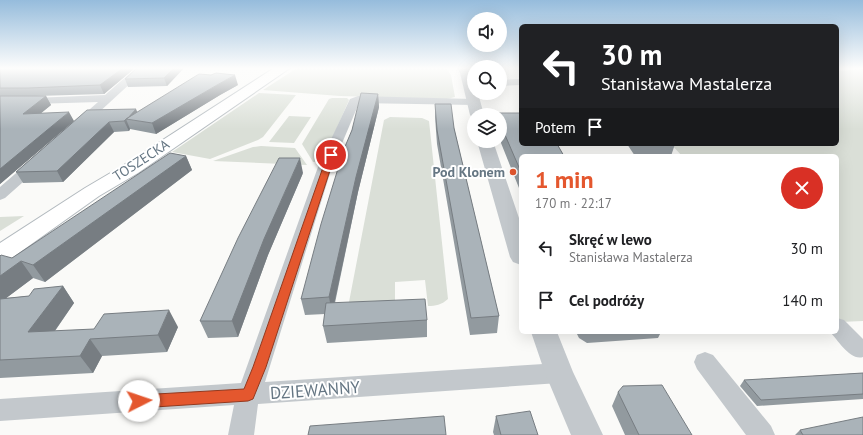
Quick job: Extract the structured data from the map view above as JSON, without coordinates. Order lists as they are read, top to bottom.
{
  "streets": {
    "main road": ["TOSZECKA"],
    "street": ["DZIEWANNY"]
  },
  "places": ["Pod Klonem"],
  "page": {
    "turn": ["30 m", "Stanisława Mastalerza"],
    "then": "Potem",
    "heading": ["1 min", "170 m · 22:17"],
    "list": [
      {
        "name": "Skręć w lewo",
        "note": "Stanisława Mastalerza",
        "value": "30 m"
      },
      {
        "name": "Cel podróży",
        "value": "140 m"
      }
    ]
  }
}
